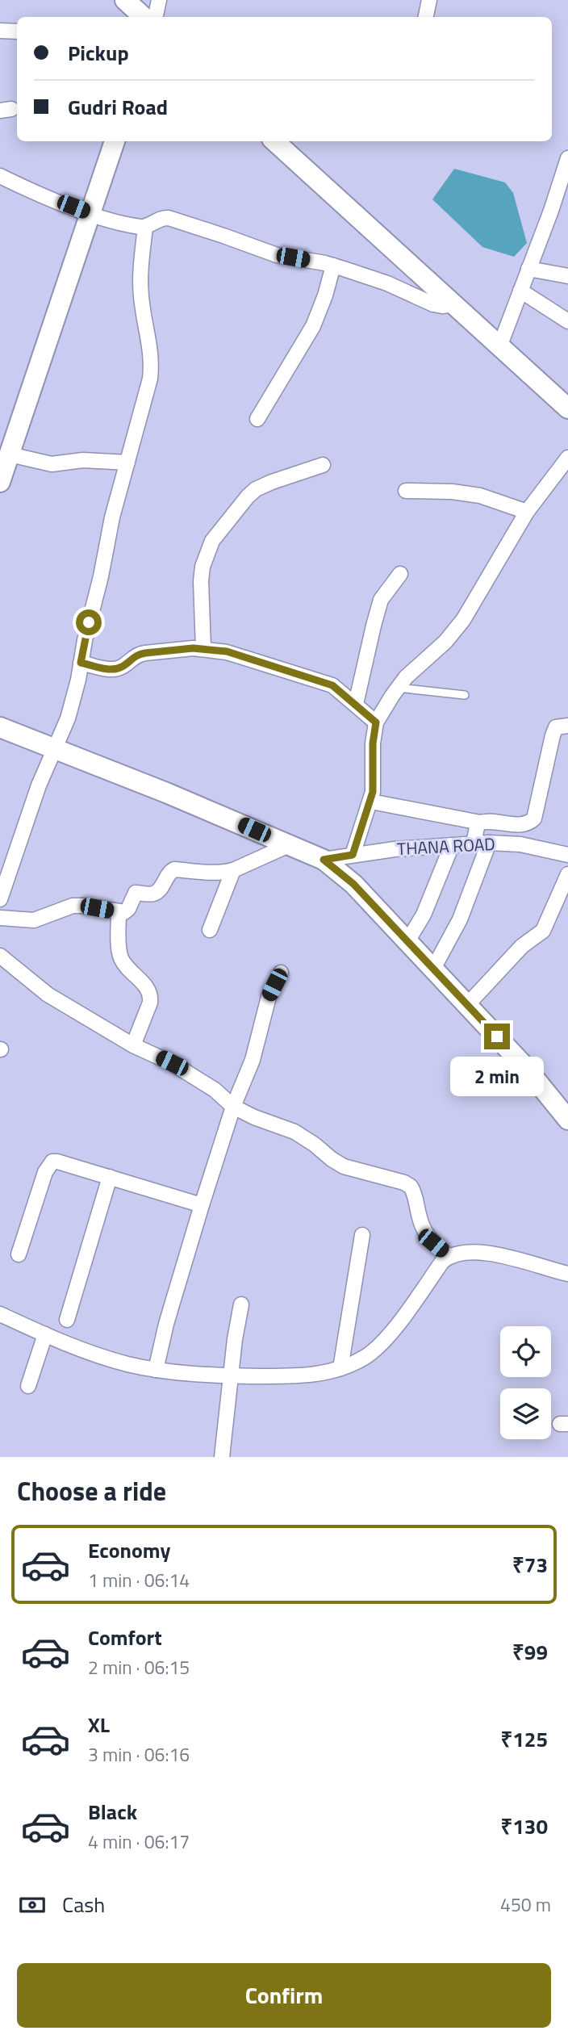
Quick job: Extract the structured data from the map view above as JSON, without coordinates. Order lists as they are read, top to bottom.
{
  "streets": {
    "street": ["THANA ROAD"]
  },
  "page": {
    "banner": ["Pickup", "Gudri Road"],
    "bubble": "2 min",
    "heading": "Choose a ride",
    "list": [
      {
        "name": "Economy",
        "note": "1 min · 06:14",
        "value": "₹73"
      },
      {
        "name": "Comfort",
        "note": "2 min · 06:15",
        "value": "₹99"
      },
      {
        "name": "XL",
        "note": "3 min · 06:16",
        "value": "₹125"
      },
      {
        "name": "Black",
        "note": "4 min · 06:17",
        "value": "₹130"
      }
    ],
    "pay": ["Cash", "450 m"],
    "buttons": "Confirm"
  }
}
